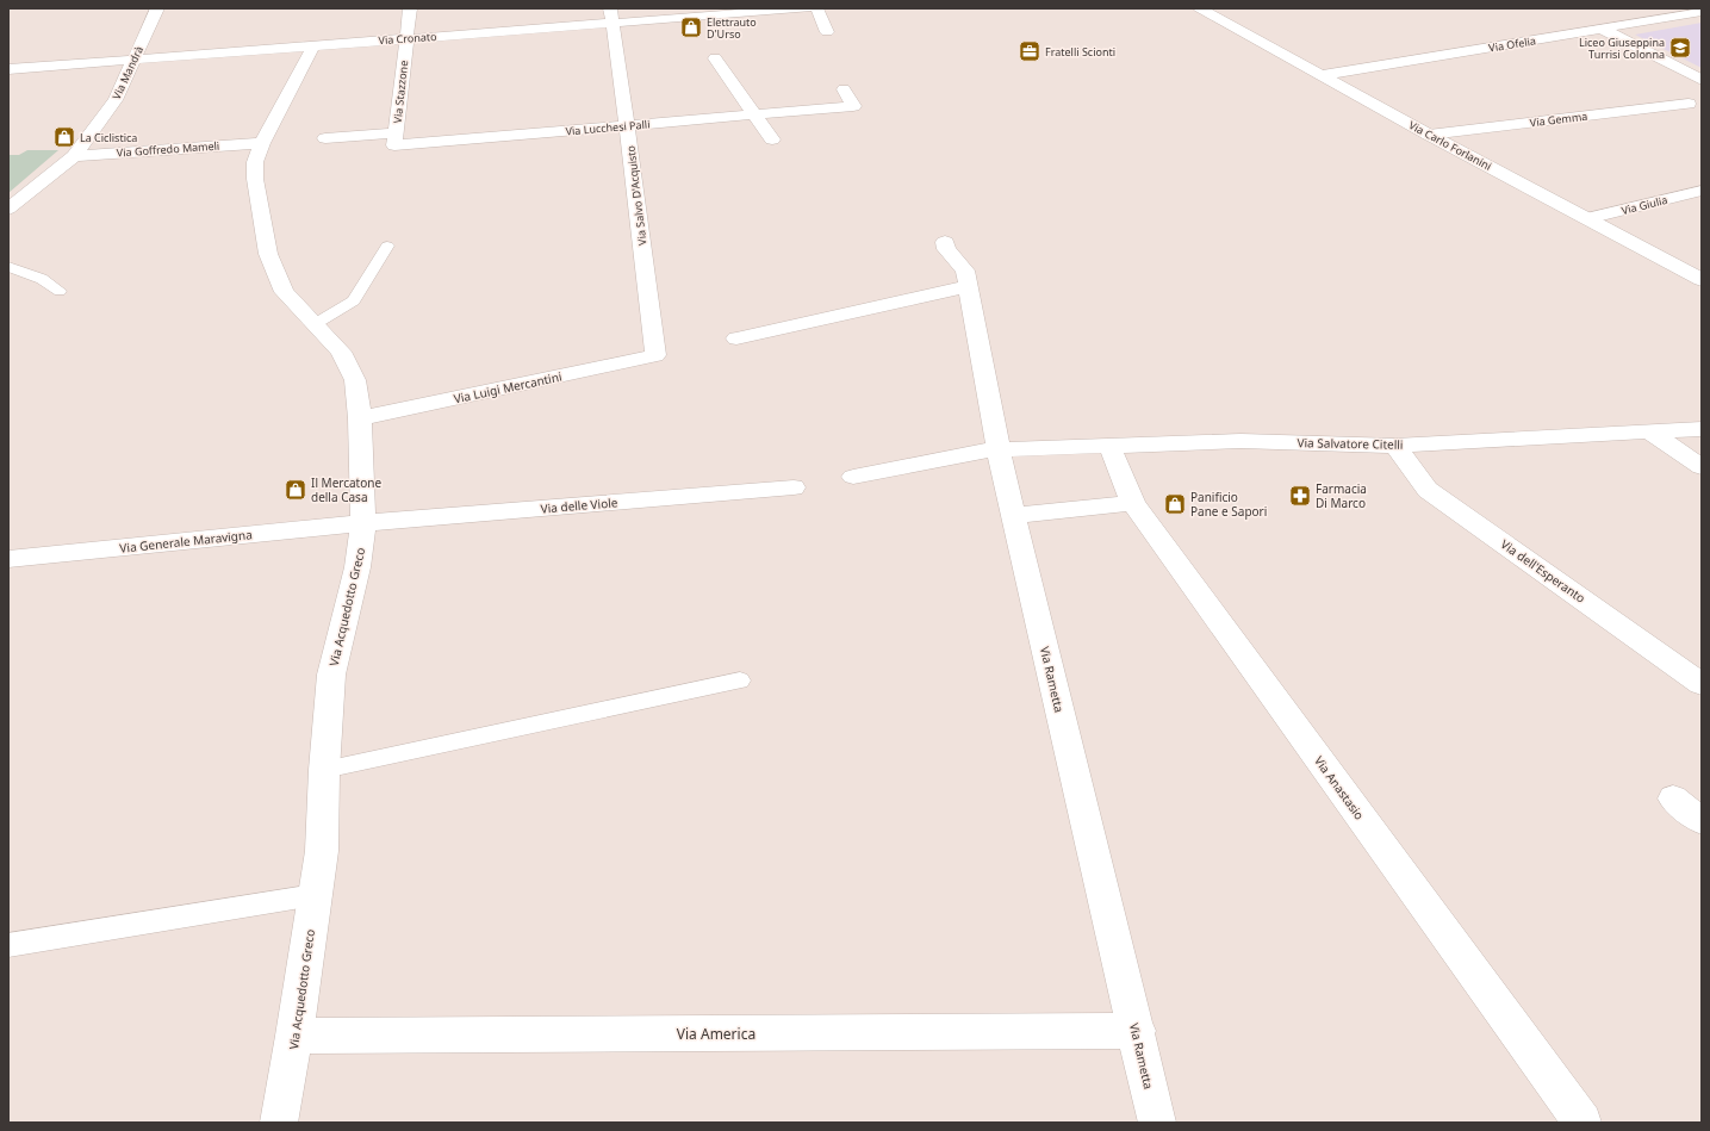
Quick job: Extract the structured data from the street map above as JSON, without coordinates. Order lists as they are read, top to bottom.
{
  "streets": {
    "street": [
      "Via Cronato",
      "Via Ofelia",
      "Via Mandrà",
      "Via Stazzone",
      "Via Gemma",
      "Via Lucchesi Palli",
      "Via Carlo Forlanini",
      "Via Goffredo Mameli",
      "Via Salvo D'Acquisto",
      "Via Giulia",
      "Via Luigi Mercantini",
      "Via Salvatore Citelli",
      "Via delle Viole",
      "Via Generale Maravigna",
      "Via dell'Esperanto",
      "Via Acquedotto Greco",
      "Via Rametta",
      "Via Anastasio",
      "Via America"
    ]
  },
  "crossings": [
    ["Via Cronato", "Via Mandrà"],
    ["Via Cronato", "Via Stazzone"],
    ["Via Cronato", "Via Salvo D'Acquisto"],
    ["Via Cronato", "Via Acquedotto Greco"],
    ["Via Ofelia", "Via Carlo Forlanini"],
    ["Via Mandrà", "Via Goffredo Mameli"],
    ["Via Stazzone", "Via Lucchesi Palli"],
    ["Via Gemma", "Via Carlo Forlanini"],
    ["Via Lucchesi Palli", "Via Salvo D'Acquisto"],
    ["Via Carlo Forlanini", "Via Giulia"],
    ["Via Goffredo Mameli", "Via Acquedotto Greco"],
    ["Via Salvo D'Acquisto", "Via Luigi Mercantini"],
    ["Via Luigi Mercantini", "Via Acquedotto Greco"],
    ["Via Salvatore Citelli", "Via dell'Esperanto"],
    ["Via Salvatore Citelli", "Via Rametta"],
    ["Via Salvatore Citelli", "Via Anastasio"],
    ["Via delle Viole", "Via Generale Maravigna"],
    ["Via delle Viole", "Via Acquedotto Greco"],
    ["Via Generale Maravigna", "Via Acquedotto Greco"],
    ["Via Acquedotto Greco", "Via America"],
    ["Via Rametta", "Via America"]
  ],
  "places": {
    "shop": [
      "Elettrauto D'Urso",
      "La Ciclistica",
      "Il Mercatone della Casa",
      "Panificio Pane e Sapori"
    ],
    "school or university": ["Liceo Giuseppina Turrisi Colonna"],
    "office": ["Fratelli Scionti"],
    "pharmacy": ["Farmacia Di Marco"]
  }
}
